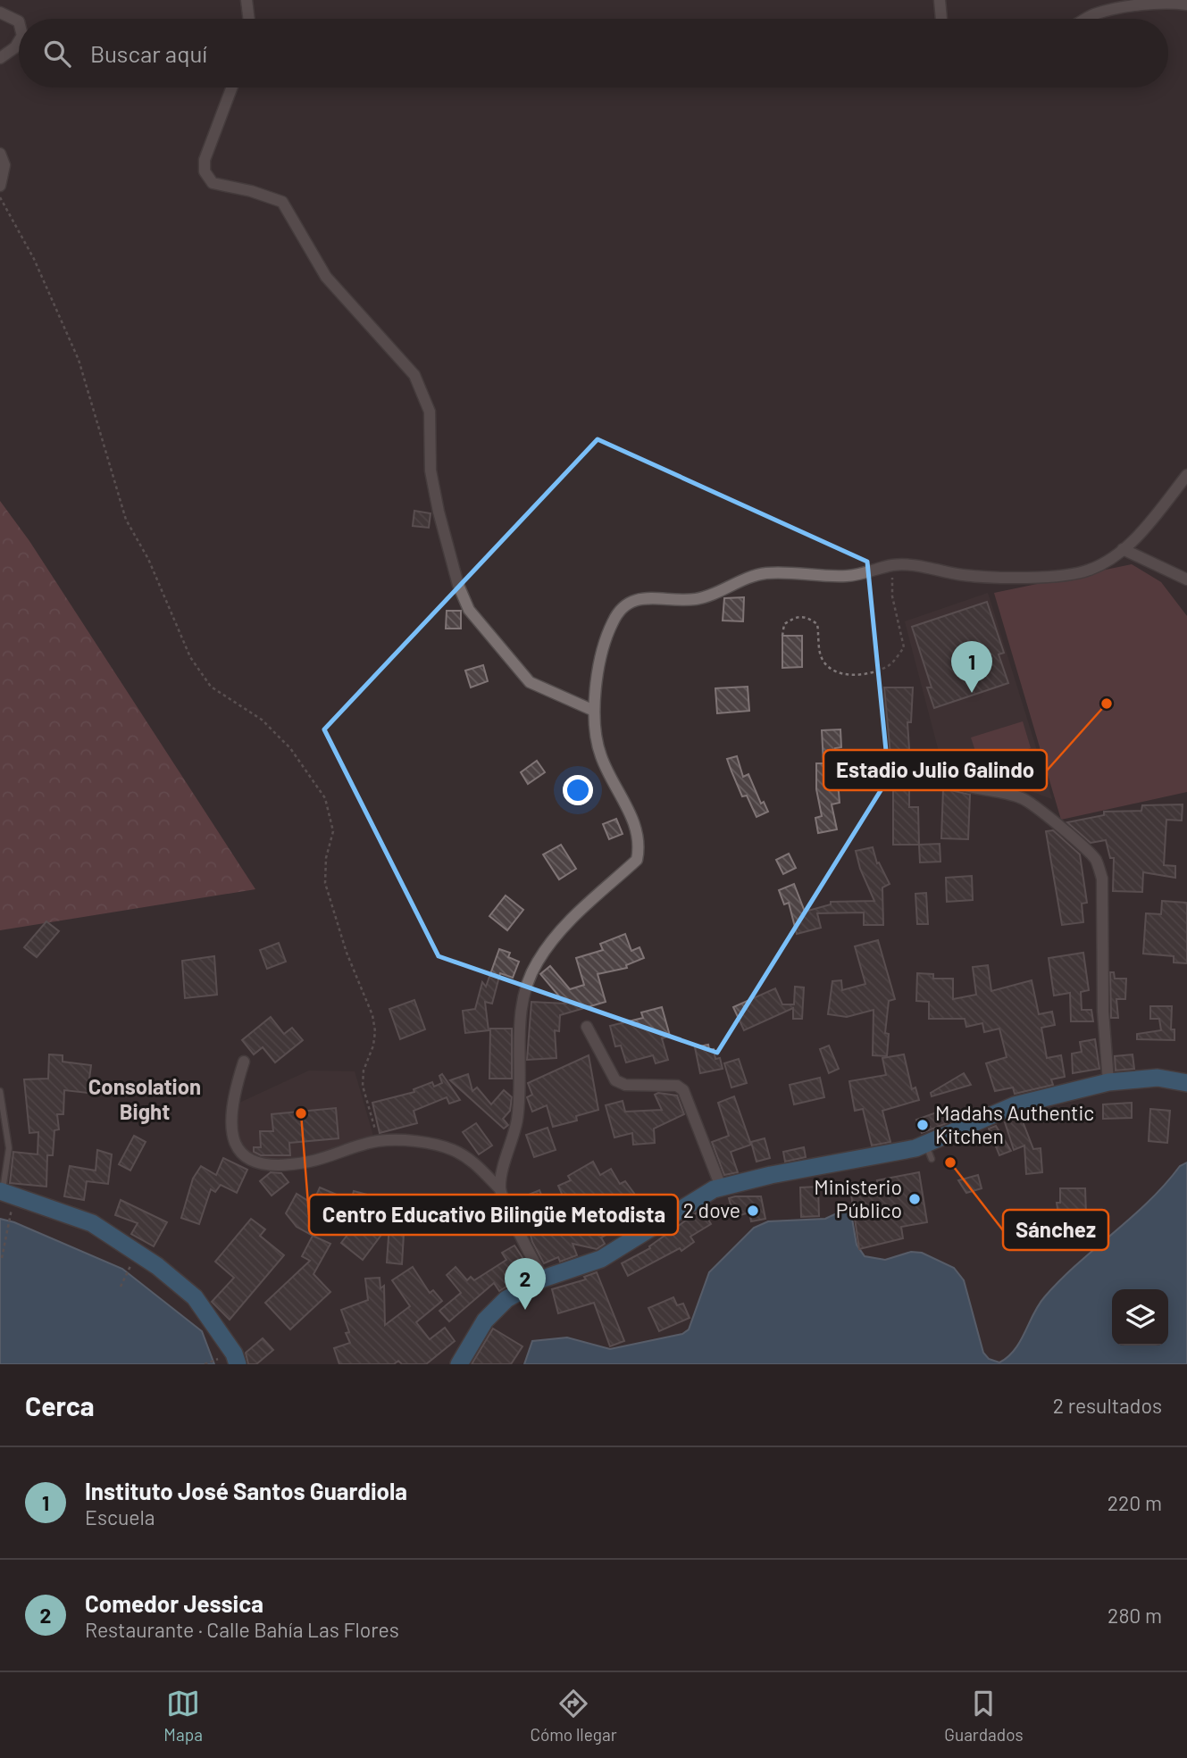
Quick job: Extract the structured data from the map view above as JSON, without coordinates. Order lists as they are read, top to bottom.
{
  "districts": ["Consolation Bight"],
  "places": [
    "Estadio Julio Galindo",
    "Centro Educativo Bilingüe Metodista",
    "Madahs Authentic Kitchen",
    "Sánchez",
    "Ministerio Público",
    "2 dove"
  ],
  "page": {
    "search": "Buscar aquí",
    "pins": ["1", "2"],
    "heading": ["Cerca", "2 resultados"],
    "list": [
      {
        "mark": "1",
        "name": "Instituto José Santos Guardiola",
        "note": "Escuela",
        "value": "220 m"
      },
      {
        "mark": "2",
        "name": "Comedor Jessica",
        "note": "Restaurante · Calle Bahía Las Flores",
        "value": "280 m"
      }
    ],
    "nav": ["Mapa", "Cómo llegar", "Guardados"]
  }
}
